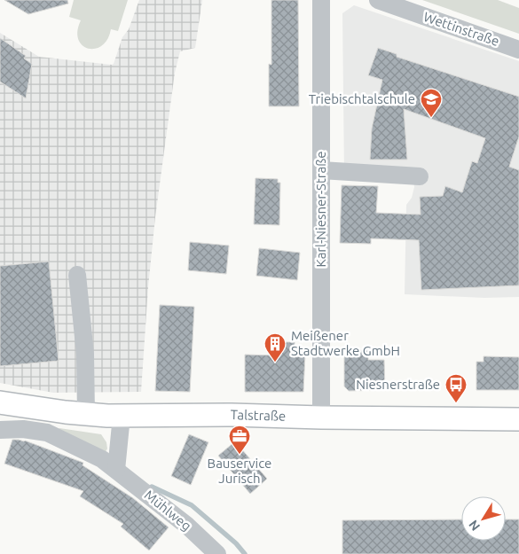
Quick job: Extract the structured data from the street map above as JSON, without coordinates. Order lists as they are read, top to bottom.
{
  "streets": {
    "main road": ["Talstraße"],
    "street": ["Wettinstraße", "Karl-Niesner-Straße", "Mühlweg"]
  },
  "crossings": [
    ["Karl-Niesner-Straße", "Talstraße"]
  ],
  "places": {
    "school or university": ["Triebischtalschule"],
    "building": ["Meißener Stadtwerke GmbH"],
    "bus stop": ["Niesnerstraße"],
    "office": ["Bauservice Jurisch"]
  },
  "north": "bottom left"
}
